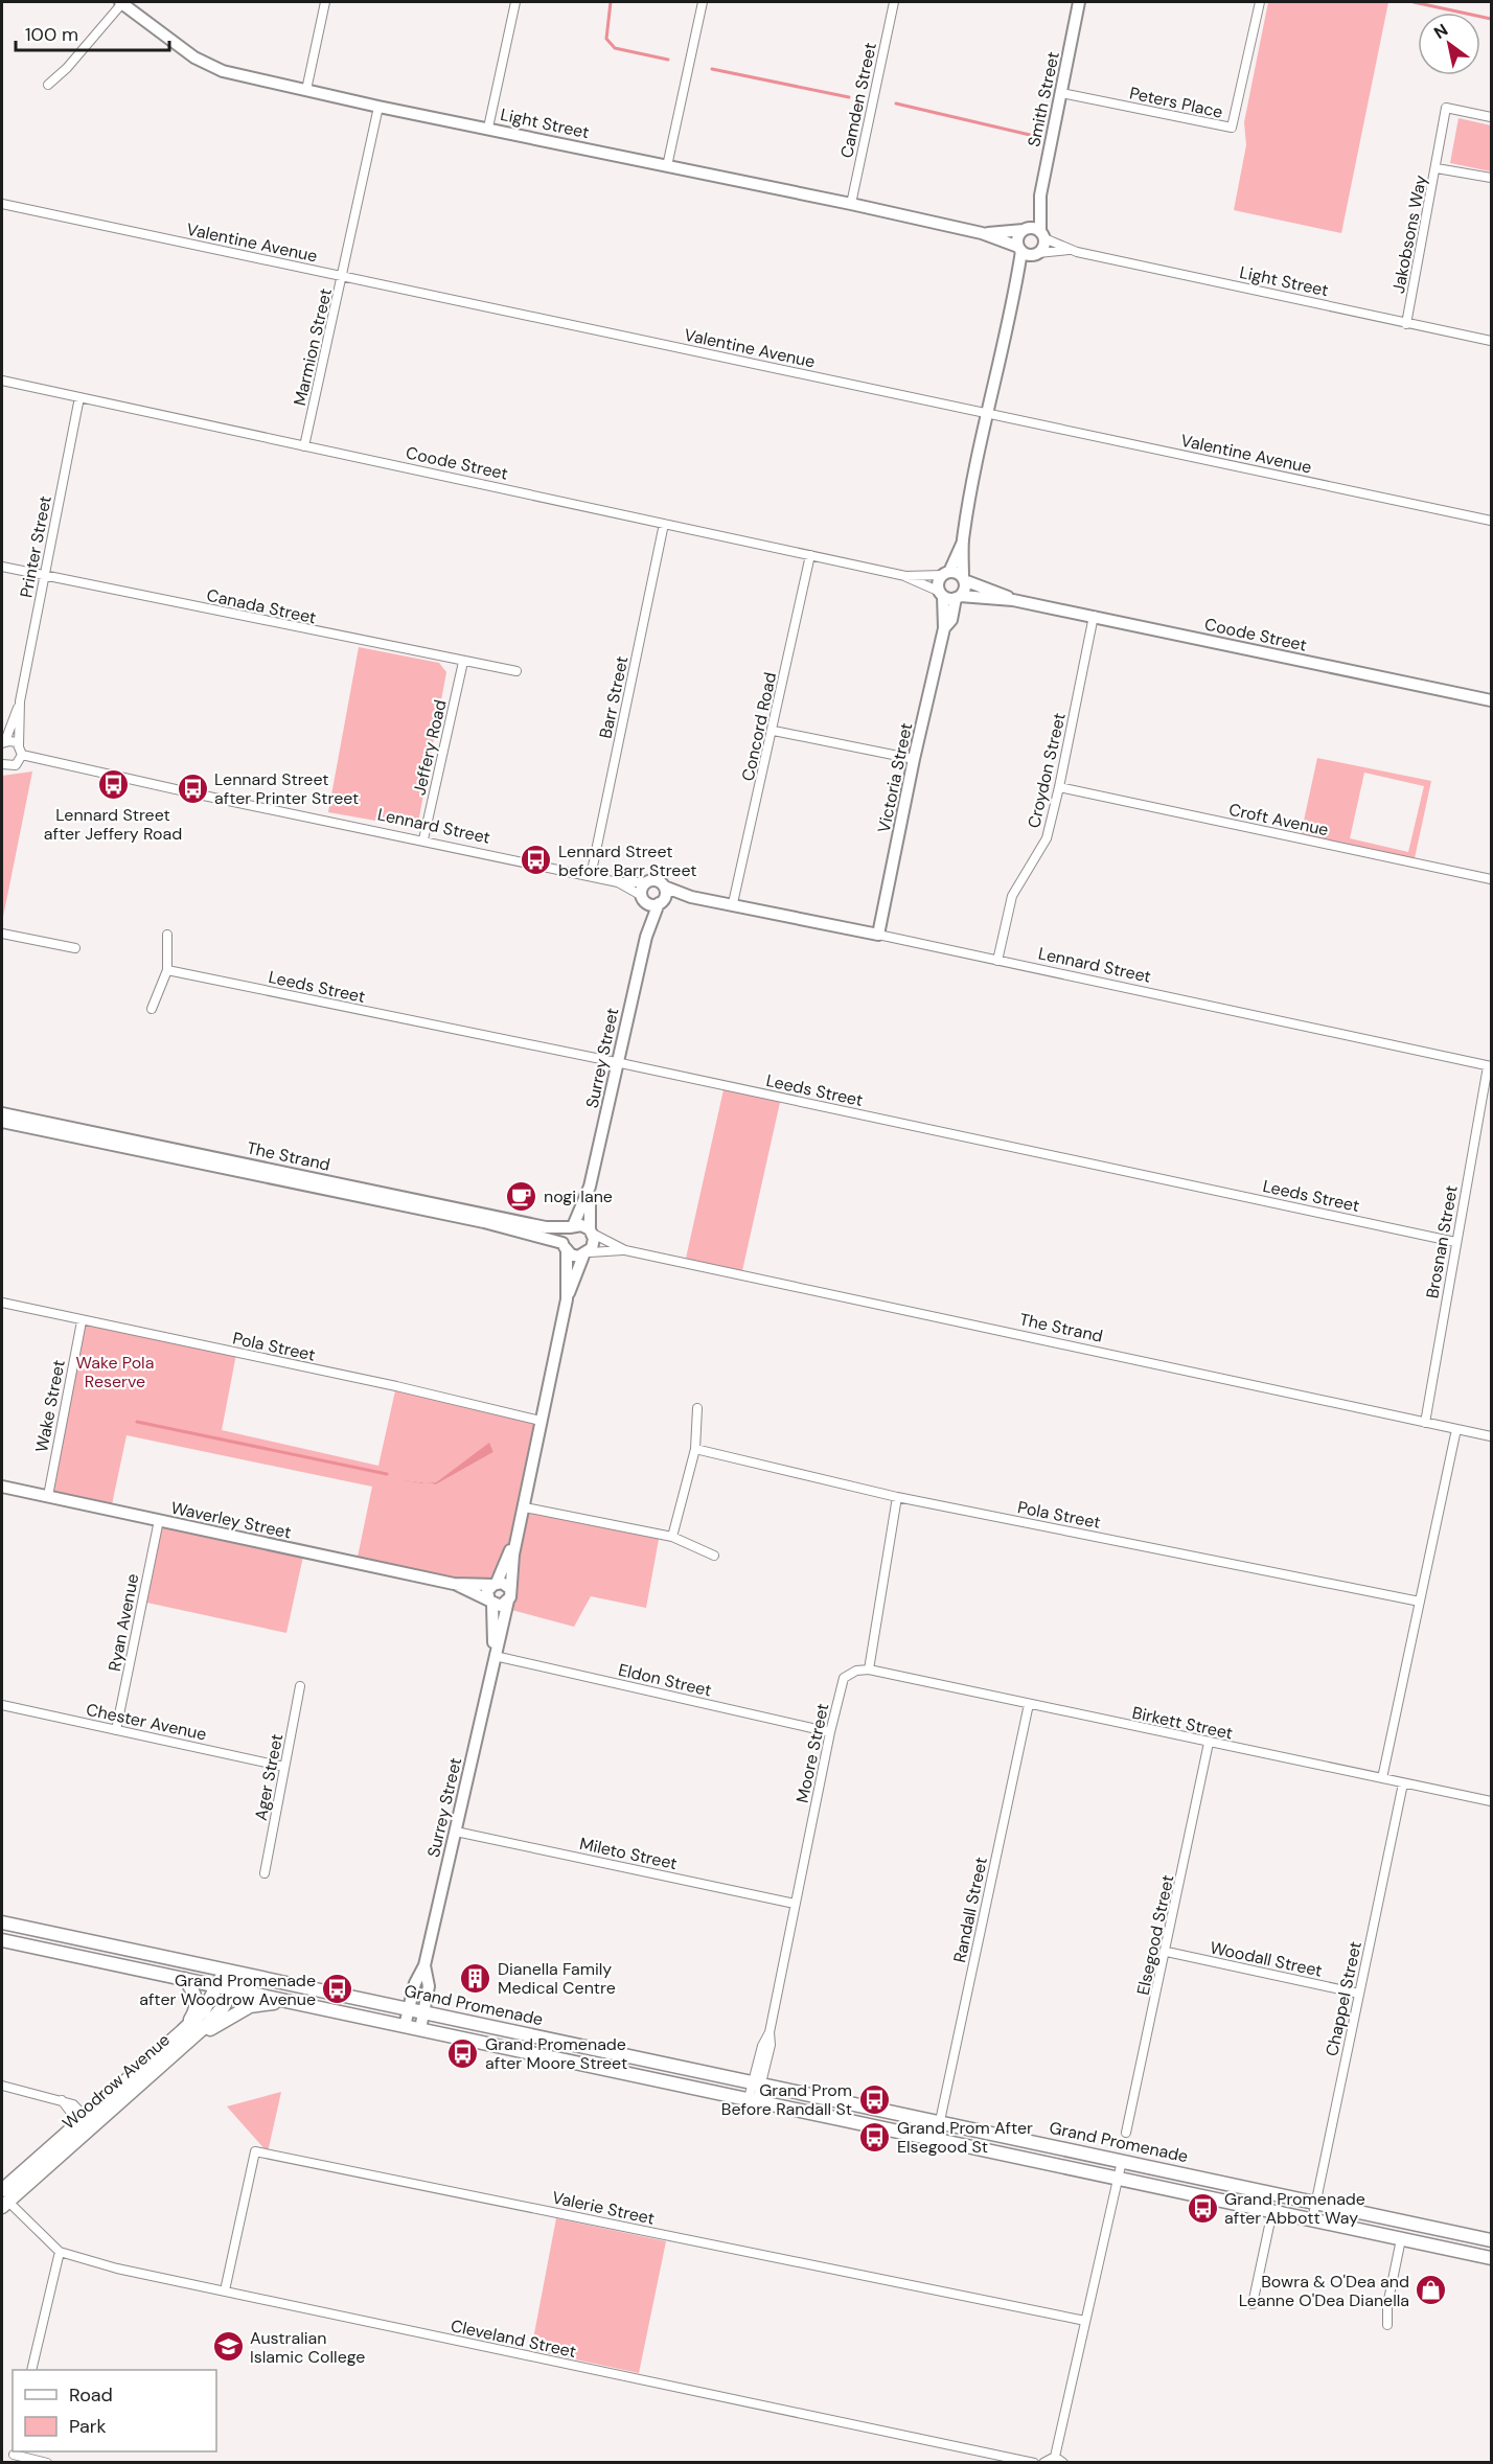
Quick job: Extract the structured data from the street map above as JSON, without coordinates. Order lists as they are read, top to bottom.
{
  "streets": {
    "main road": ["Grand Promenade", "Woodrow Avenue"],
    "street": [
      "Smith Street",
      "Camden Street",
      "Peters Place",
      "Light Street",
      "Jakobsons Way",
      "Valentine Avenue",
      "Marmion Street",
      "Coode Street",
      "Printer Street",
      "Canada Street",
      "Barr Street",
      "Concord Road",
      "Jeffery Road",
      "Croydon Street",
      "Victoria Street",
      "Croft Avenue",
      "Lennard Street",
      "Leeds Street",
      "Surrey Street",
      "The Strand",
      "Brosnan Street",
      "Pola Street",
      "Wake Street",
      "Waverley Street",
      "Ryan Avenue",
      "Eldon Street",
      "Chester Avenue",
      "Birkett Street",
      "Moore Street",
      "Ager Street",
      "Mileto Street",
      "Randall Street",
      "Elsegood Street",
      "Woodall Street",
      "Chappel Street",
      "Valerie Street",
      "Cleveland Street"
    ]
  },
  "crossings": [
    ["Smith Street", "Peters Place"],
    ["Smith Street", "Light Street"],
    ["Camden Street", "Light Street"],
    ["Light Street", "Jakobsons Way"],
    ["Light Street", "Marmion Street"],
    ["Valentine Avenue", "Marmion Street"],
    ["Marmion Street", "Coode Street"],
    ["Coode Street", "Printer Street"],
    ["Coode Street", "Barr Street"],
    ["Coode Street", "Concord Road"],
    ["Coode Street", "Croydon Street"],
    ["Coode Street", "Victoria Street"],
    ["Printer Street", "Canada Street"],
    ["Printer Street", "Lennard Street"],
    ["Canada Street", "Jeffery Road"],
    ["Barr Street", "Lennard Street"],
    ["Concord Road", "Lennard Street"],
    ["Jeffery Road", "Lennard Street"],
    ["Croydon Street", "Croft Avenue"],
    ["Croydon Street", "Lennard Street"],
    ["Victoria Street", "Lennard Street"],
    ["Lennard Street", "Surrey Street"],
    ["Lennard Street", "Brosnan Street"],
    ["Leeds Street", "Surrey Street"],
    ["Leeds Street", "Brosnan Street"],
    ["Surrey Street", "The Strand"],
    ["Surrey Street", "Waverley Street"],
    ["Surrey Street", "Eldon Street"],
    ["Surrey Street", "Mileto Street"],
    ["Surrey Street", "Grand Promenade"],
    ["The Strand", "Brosnan Street"],
    ["Pola Street", "Wake Street"],
    ["Wake Street", "Waverley Street"],
    ["Waverley Street", "Ryan Avenue"],
    ["Ryan Avenue", "Chester Avenue"],
    ["Eldon Street", "Moore Street"],
    ["Chester Avenue", "Ager Street"],
    ["Birkett Street", "Moore Street"],
    ["Birkett Street", "Randall Street"],
    ["Birkett Street", "Elsegood Street"],
    ["Birkett Street", "Chappel Street"],
    ["Moore Street", "Mileto Street"],
    ["Moore Street", "Grand Promenade"],
    ["Randall Street", "Grand Promenade"],
    ["Elsegood Street", "Woodall Street"],
    ["Woodall Street", "Chappel Street"],
    ["Chappel Street", "Grand Promenade"],
    ["Grand Promenade", "Woodrow Avenue"],
    ["Woodrow Avenue", "Cleveland Street"],
    ["Valerie Street", "Cleveland Street"]
  ],
  "parks": ["Wake Pola Reserve"],
  "places": {
    "bus stop": [
      "Lennard Street after Jeffery Road",
      "Lennard Street after Printer Street",
      "Lennard Street before Barr Street",
      "Grand Promenade after Woodrow Avenue",
      "Grand Promenade after Moore Street",
      "Grand Prom Before Randall St",
      "Grand Prom After Elsegood St",
      "Grand Promenade after Abbott Way"
    ],
    "cafe": ["nogi lane"],
    "building": ["Dianella Family Medical Centre"],
    "shop": ["Bowra & O'Dea and Leanne O'Dea Dianella"],
    "school or university": ["Australian Islamic College"]
  },
  "legend": ["Road", "Park"],
  "scale_bar": "100 m",
  "north": "top left"
}
